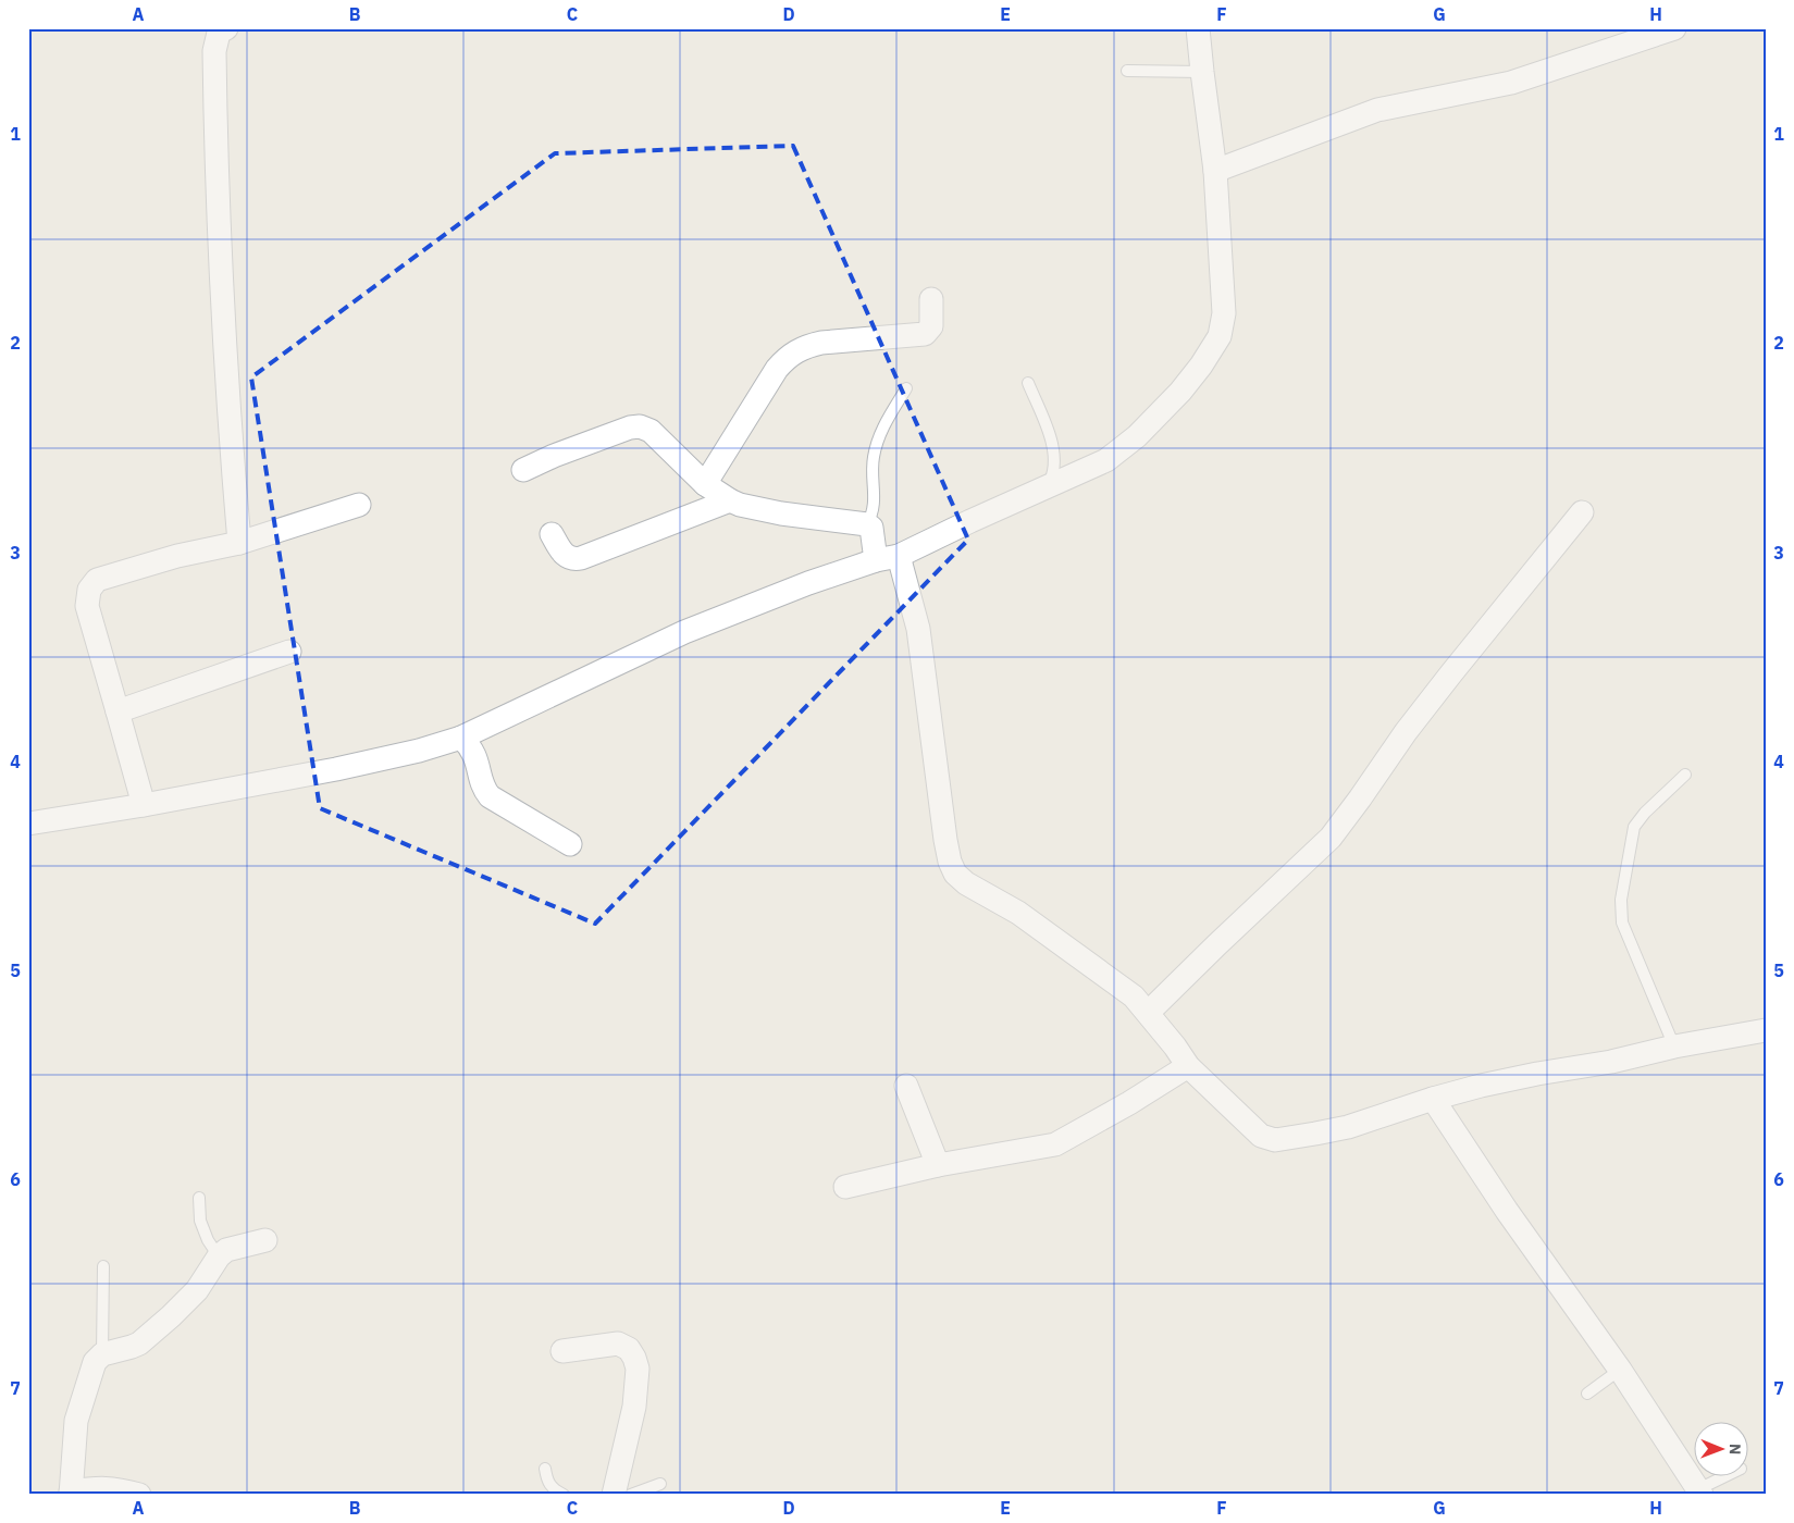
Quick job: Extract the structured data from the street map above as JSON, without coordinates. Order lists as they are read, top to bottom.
{
  "north": "right",
  "grid": {
    "columns": [
      "A",
      "B",
      "C",
      "D",
      "E",
      "F",
      "G",
      "H"
    ],
    "rows": [
      "1",
      "2",
      "3",
      "4",
      "5",
      "6",
      "7"
    ]
  }
}
